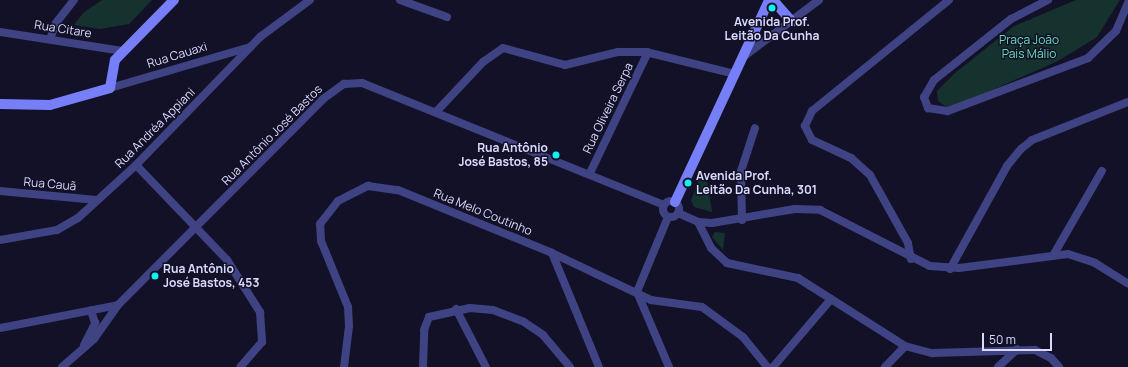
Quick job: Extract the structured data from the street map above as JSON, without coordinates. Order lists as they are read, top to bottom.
{
  "streets": {
    "street": [
      "Rua Citare",
      "Rua Cauaxi",
      "Rua Oliveira Serpa",
      "Rua Andréa Appiani",
      "Rua Antônio José Bastos",
      "Rua Cauã",
      "Rua Melo Coutinho"
    ]
  },
  "crossings": [
    ["Rua Cauaxi", "Rua Andréa Appiani"],
    ["Rua Oliveira Serpa", "Rua Antônio José Bastos"],
    ["Rua Andréa Appiani", "Rua Cauã"]
  ],
  "parks": ["Praça João Pais Málio"],
  "places": [
    "Avenida Prof. Leitão Da Cunha",
    "Rua Antônio José Bastos, 85",
    "Avenida Prof. Leitão Da Cunha, 301",
    "Rua Antônio José Bastos, 453"
  ],
  "scale_bar": "50 m"
}
